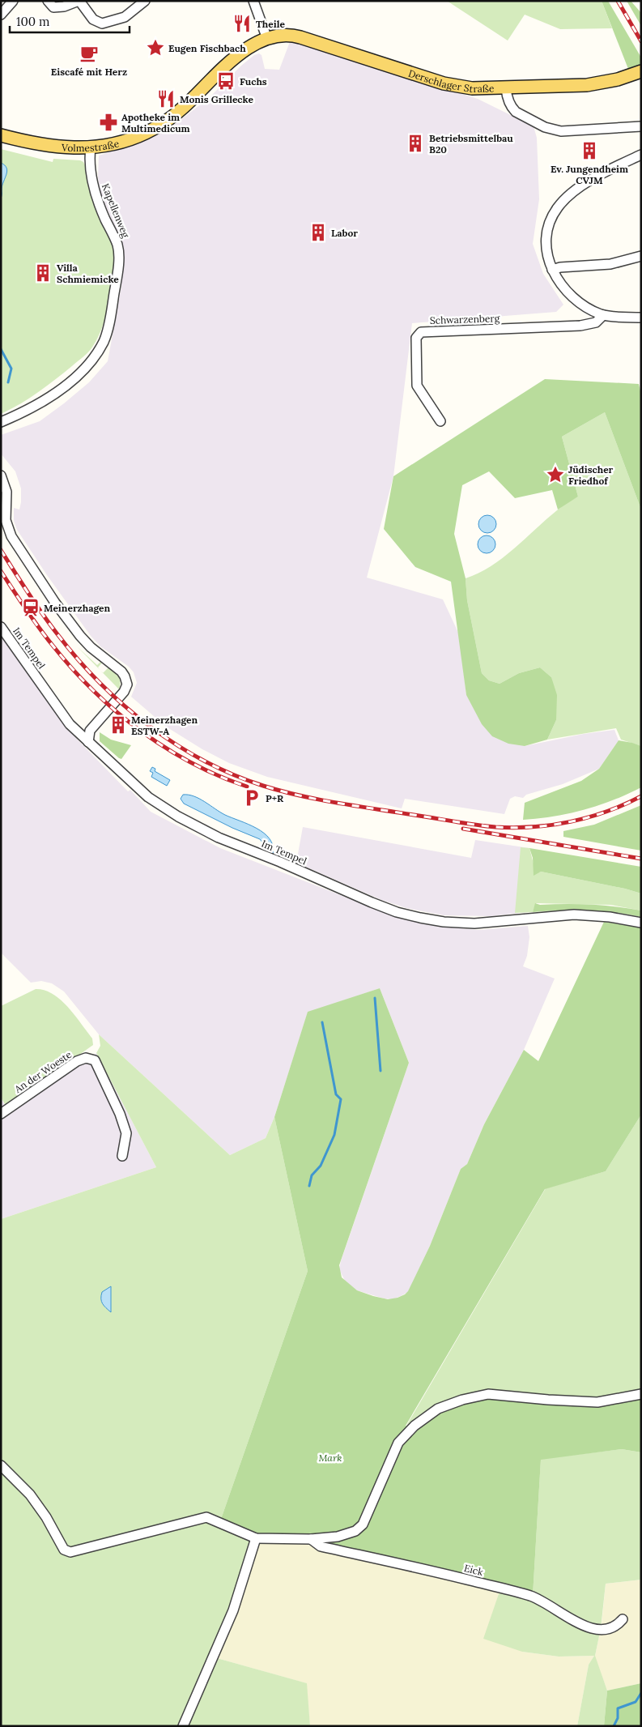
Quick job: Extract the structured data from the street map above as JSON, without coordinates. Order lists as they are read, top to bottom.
{
  "streets": {
    "main road": ["Derschlager Straße", "Volmestraße"],
    "street": [
      "Kapellenweg",
      "Schwarzenberg",
      "Im Tempel",
      "An der Woeste",
      "Eick"
    ]
  },
  "crossings": [
    ["Derschlager Straße", "Volmestraße"],
    ["Volmestraße", "Kapellenweg"]
  ],
  "parks": ["Mark"],
  "places": {
    "restaurant": ["Theile", "Monis Grillecke"],
    "place": ["Eugen Fischbach", "Jüdischer Friedhof"],
    "cafe": ["Eiscafé mit Herz"],
    "bus stop": ["Fuchs"],
    "pharmacy": ["Apotheke im Multimedicum"],
    "building": [
      "Betriebsmittelbau B20",
      "Ev. Jungendheim CVJM",
      "Labor",
      "Villa Schmiemicke",
      "Meinerzhagen ESTW-A"
    ],
    "station": ["Meinerzhagen"],
    "parking": ["P+R"]
  },
  "scale_bar": "100 m"
}
